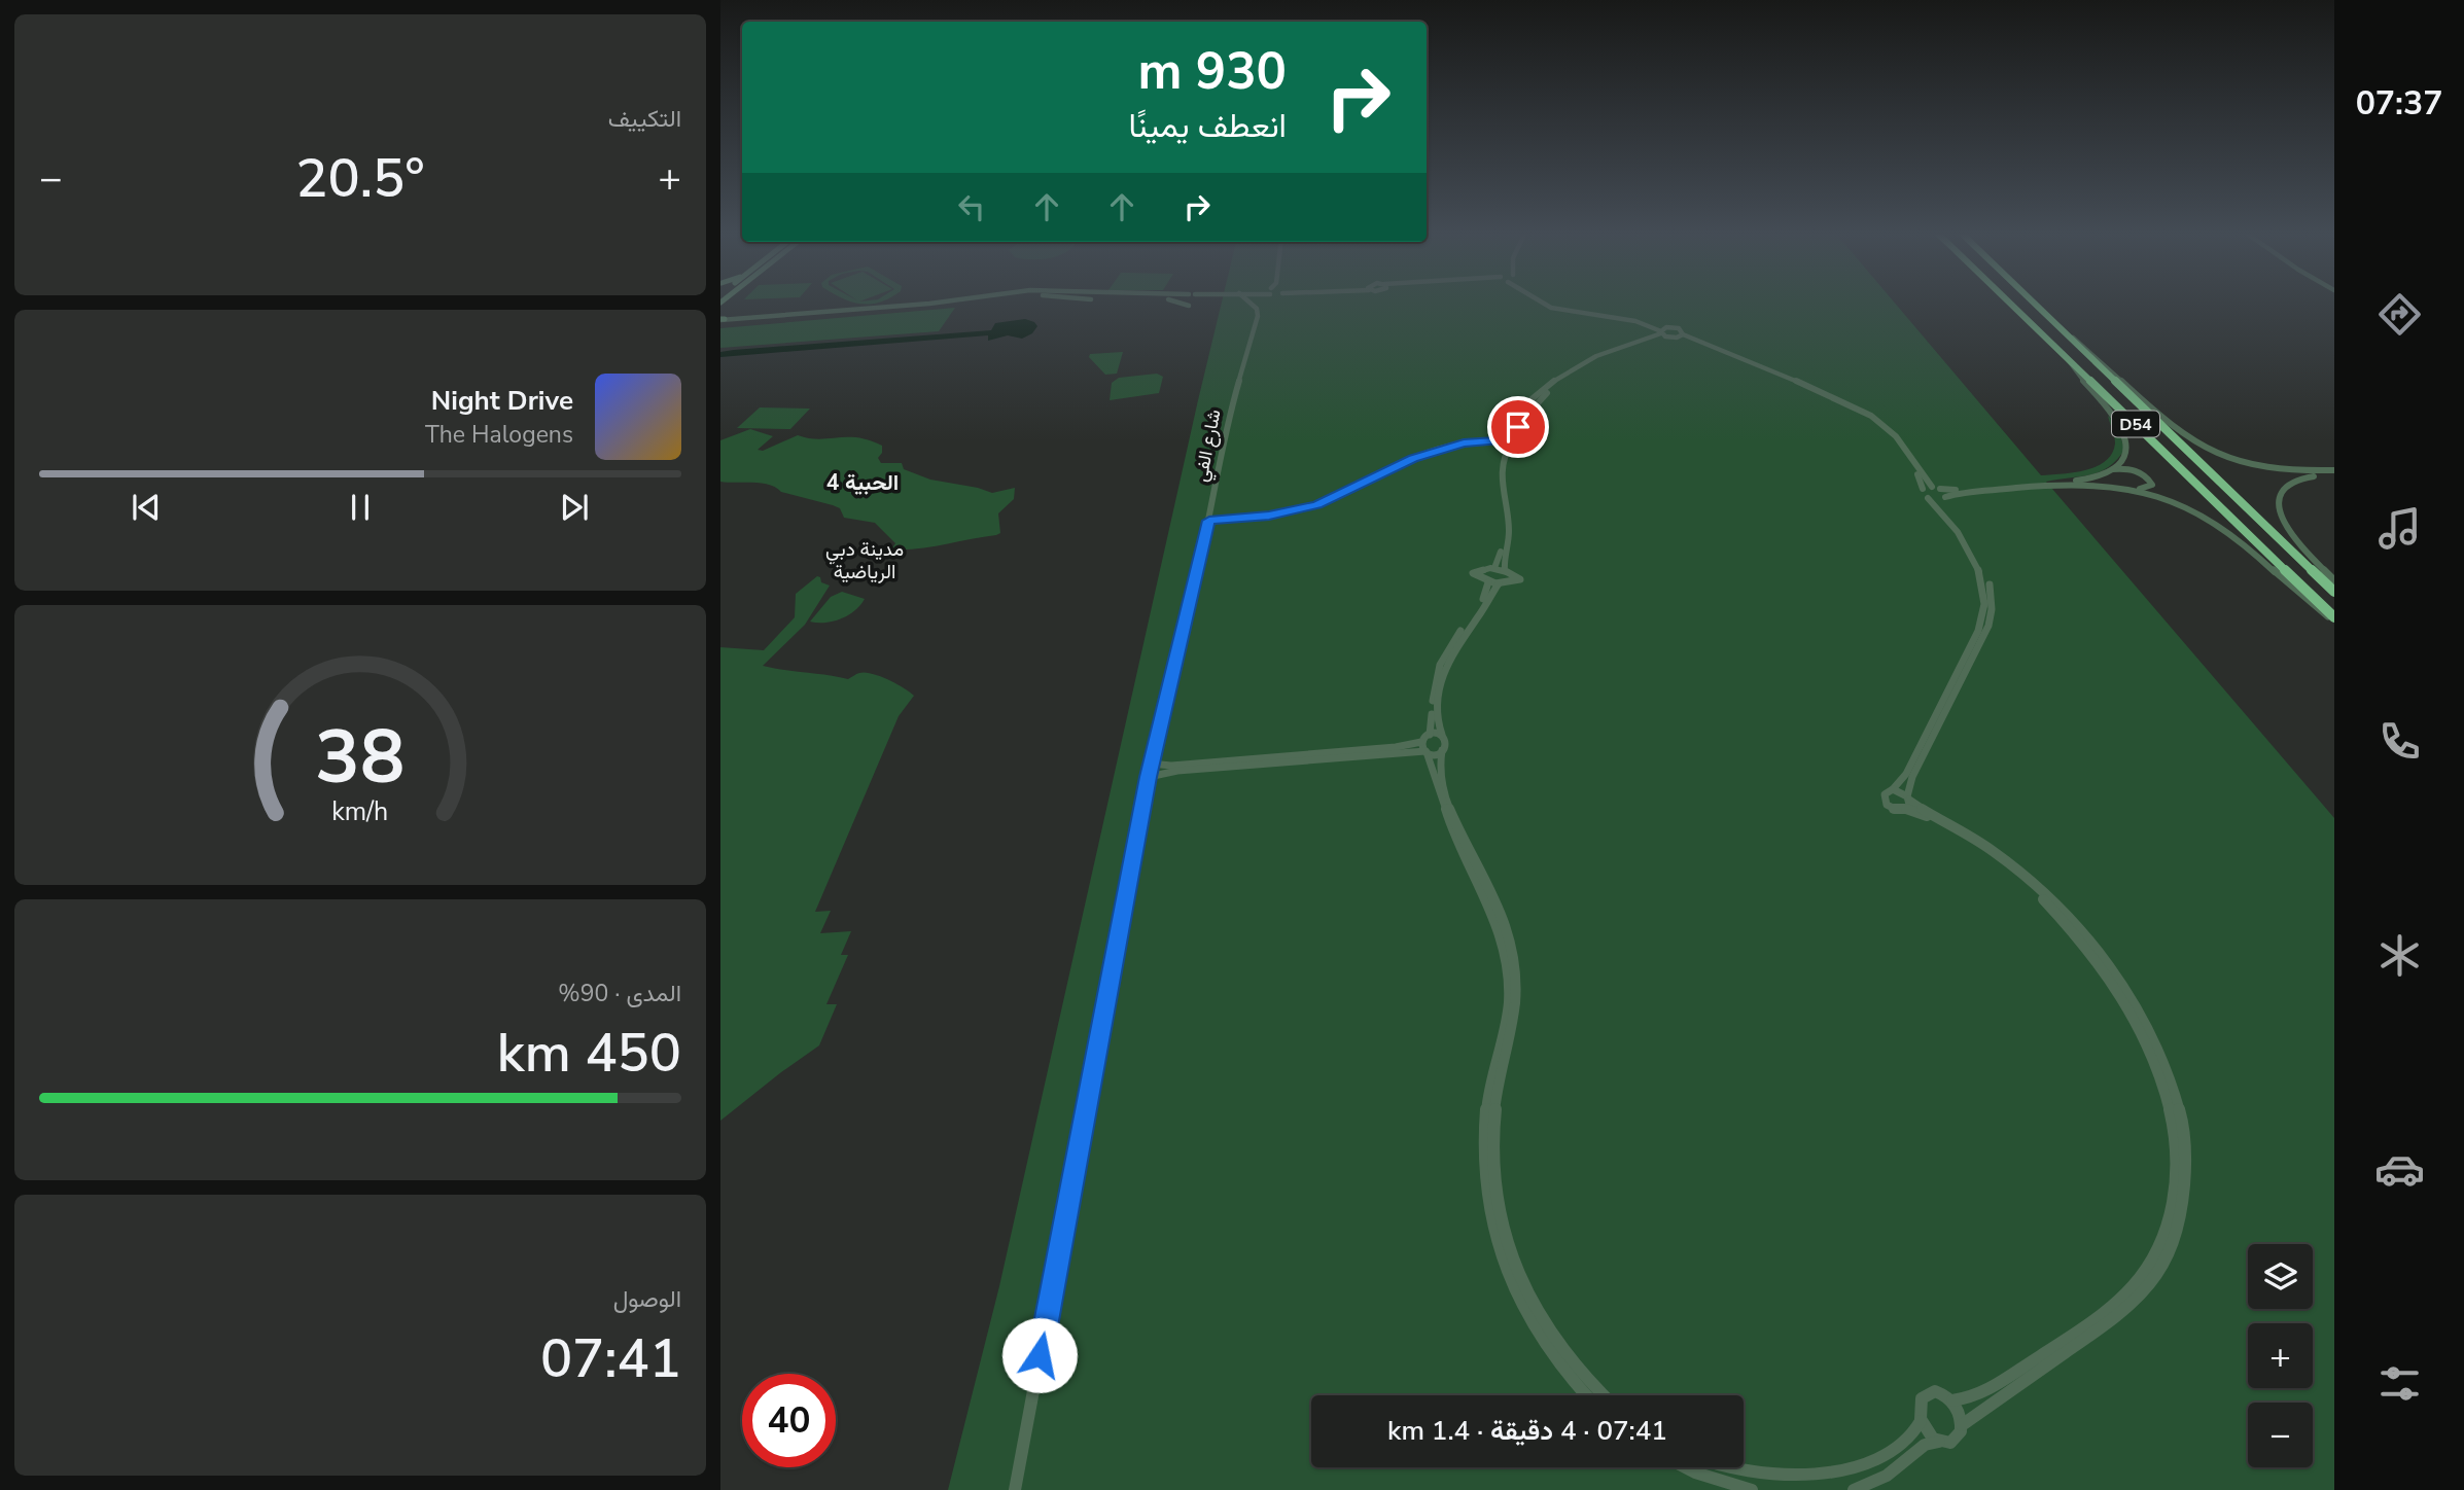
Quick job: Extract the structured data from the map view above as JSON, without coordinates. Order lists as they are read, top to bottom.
{
  "streets": {
    "highway": ["D54"],
    "street": ["شارع الفي"]
  },
  "districts": ["الحبية 4", "مدينة دبي الرياضية"],
  "page": {
    "tabs": "07:37",
    "tile": [
      "التكييف",
      ["المدى · 90%", "450 km"],
      ["الوصول", "07:41"]
    ],
    "turn": ["930 m", "انعطف يمينًا"],
    "heat": ["−", "20.5°", "+"],
    "song": ["Night Drive", "The Halogens"],
    "map_buttons": ["+", "−"],
    "limit": "40",
    "trip": "07:41 · 4 دقيقة · 1.4 km",
    "gauge": ["38", "km/h"]
  }
}
